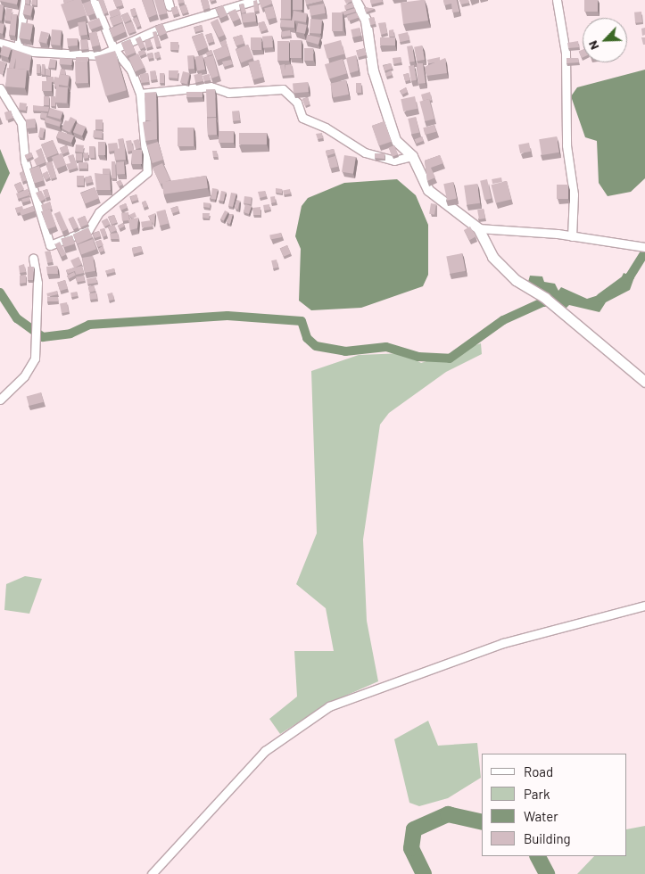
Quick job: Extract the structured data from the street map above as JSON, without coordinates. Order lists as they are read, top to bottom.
{
  "legend": [
    "Road",
    "Park",
    "Water",
    "Building"
  ],
  "north": "bottom left"
}
